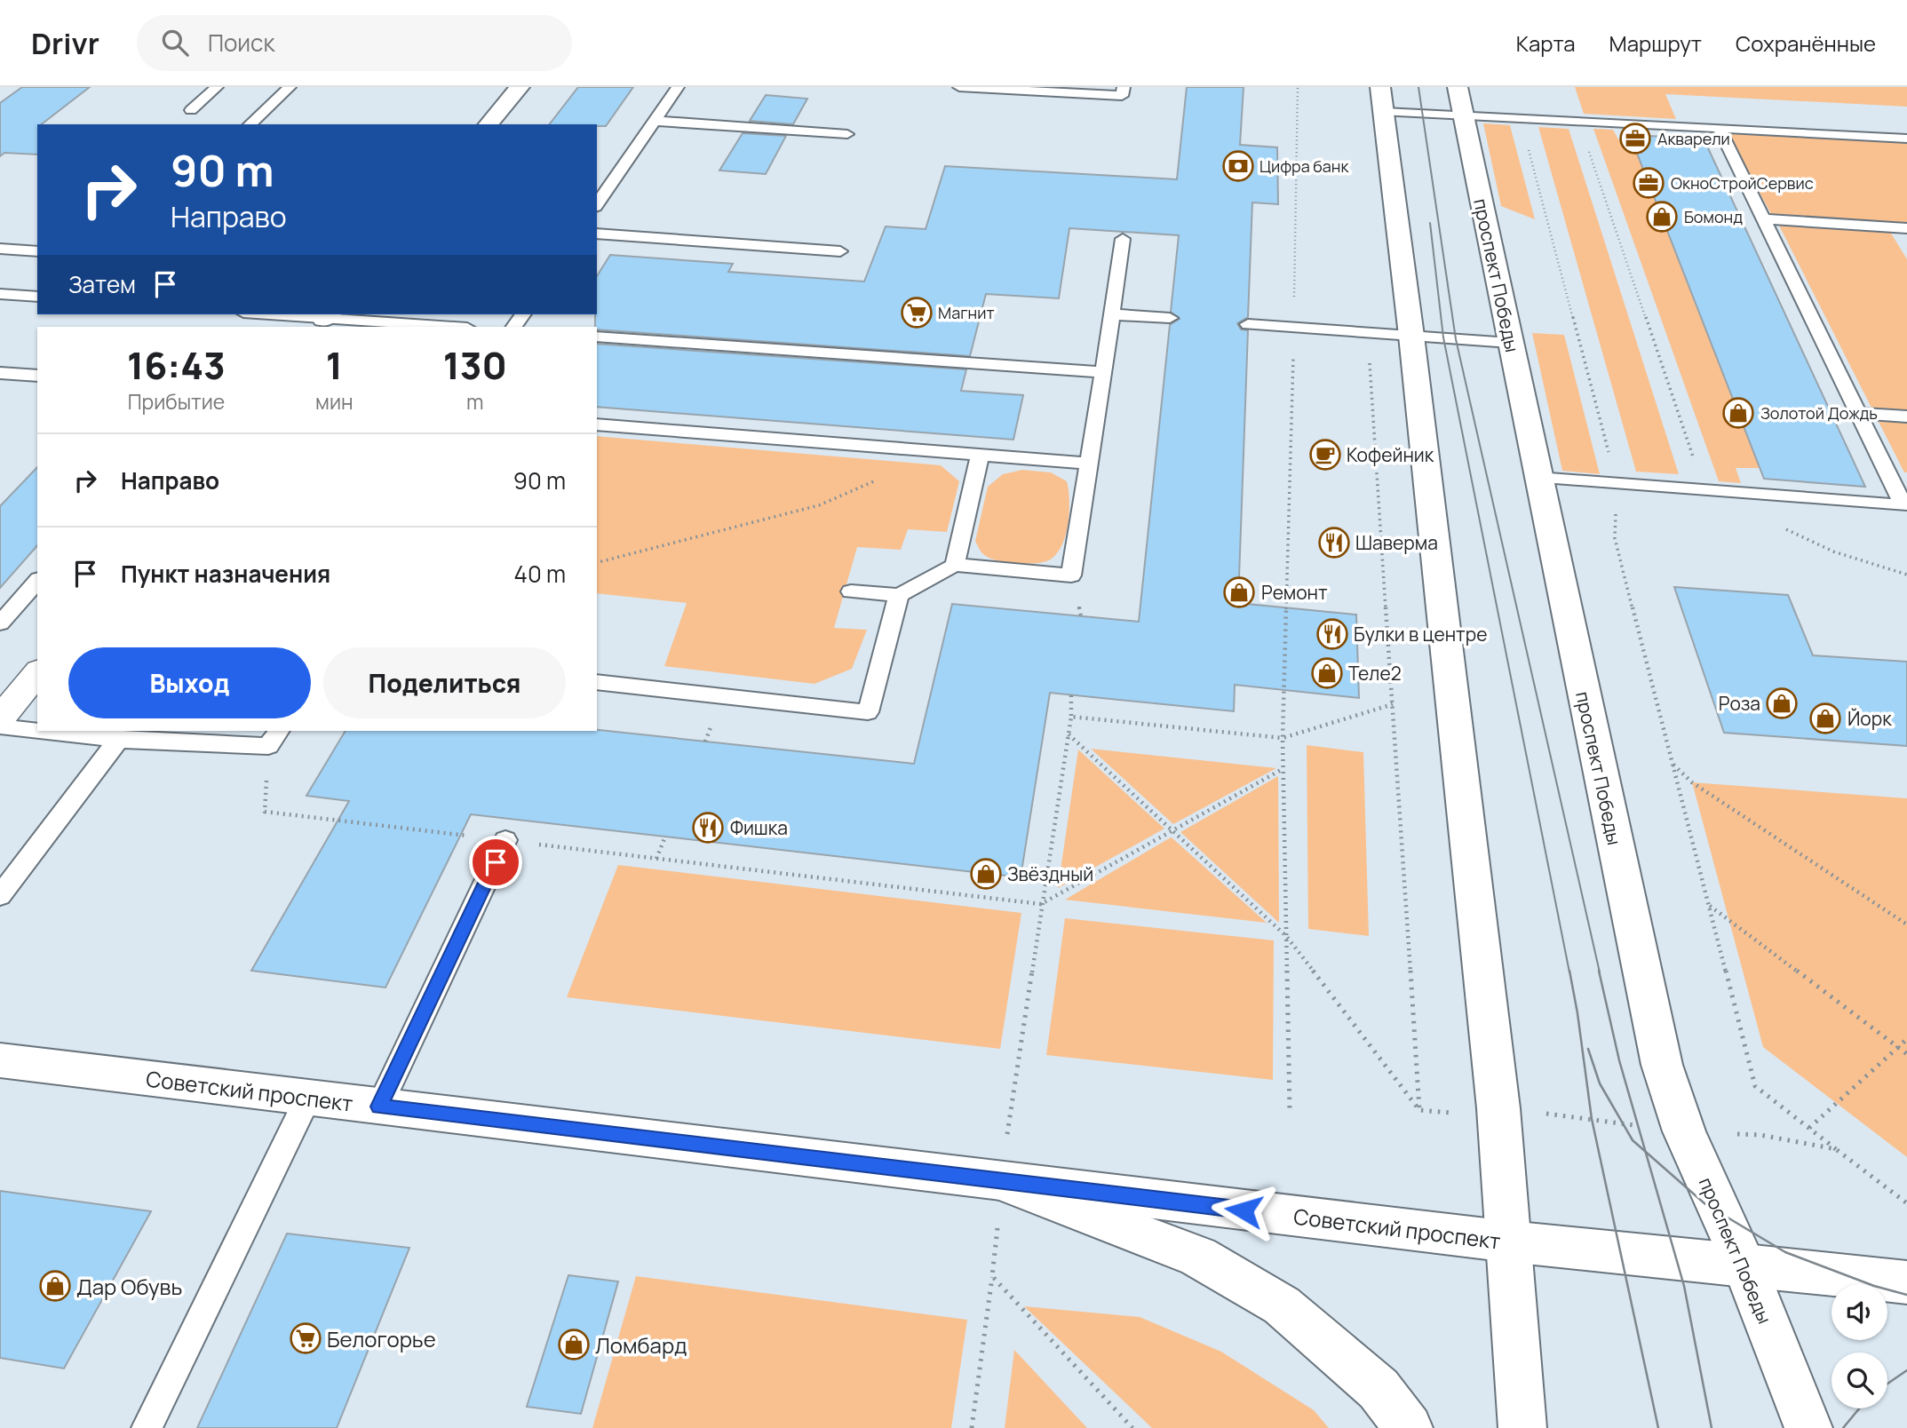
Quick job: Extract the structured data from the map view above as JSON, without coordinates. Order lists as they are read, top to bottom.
{
  "streets": {
    "main road": ["проспект Победы", "Советский проспект"]
  },
  "crossings": [
    ["проспект Победы", "Советский проспект"]
  ],
  "places": {
    "office": ["Акварели", "ОкноСтройСервис"],
    "bank": ["Цифра банк"],
    "shop": [
      "Бомонд",
      "Золотой Дождь",
      "Ремонт",
      "Теле2",
      "Роза",
      "Йорк",
      "Звёздный",
      "Дар Обувь",
      "Ломбард"
    ],
    "supermarket": ["Магнит", "Белогорье"],
    "cafe": ["Кофейник"],
    "restaurant": ["Шаверма", "Булки в центре", "Фишка"]
  },
  "page": {
    "header": "Drivr",
    "search": "Поиск",
    "nav": ["Карта", "Маршрут", "Сохранённые"],
    "turn": ["90 m", "Направо"],
    "then": "Затем",
    "eta": [
      "16:43",
      "Прибытие",
      "1",
      "мин",
      "130",
      "m"
    ],
    "list": [
      {
        "name": "Направо",
        "value": "90 m"
      },
      {
        "name": "Пункт назначения",
        "value": "40 m"
      }
    ],
    "buttons": ["Выход", "Поделиться"]
  }
}
